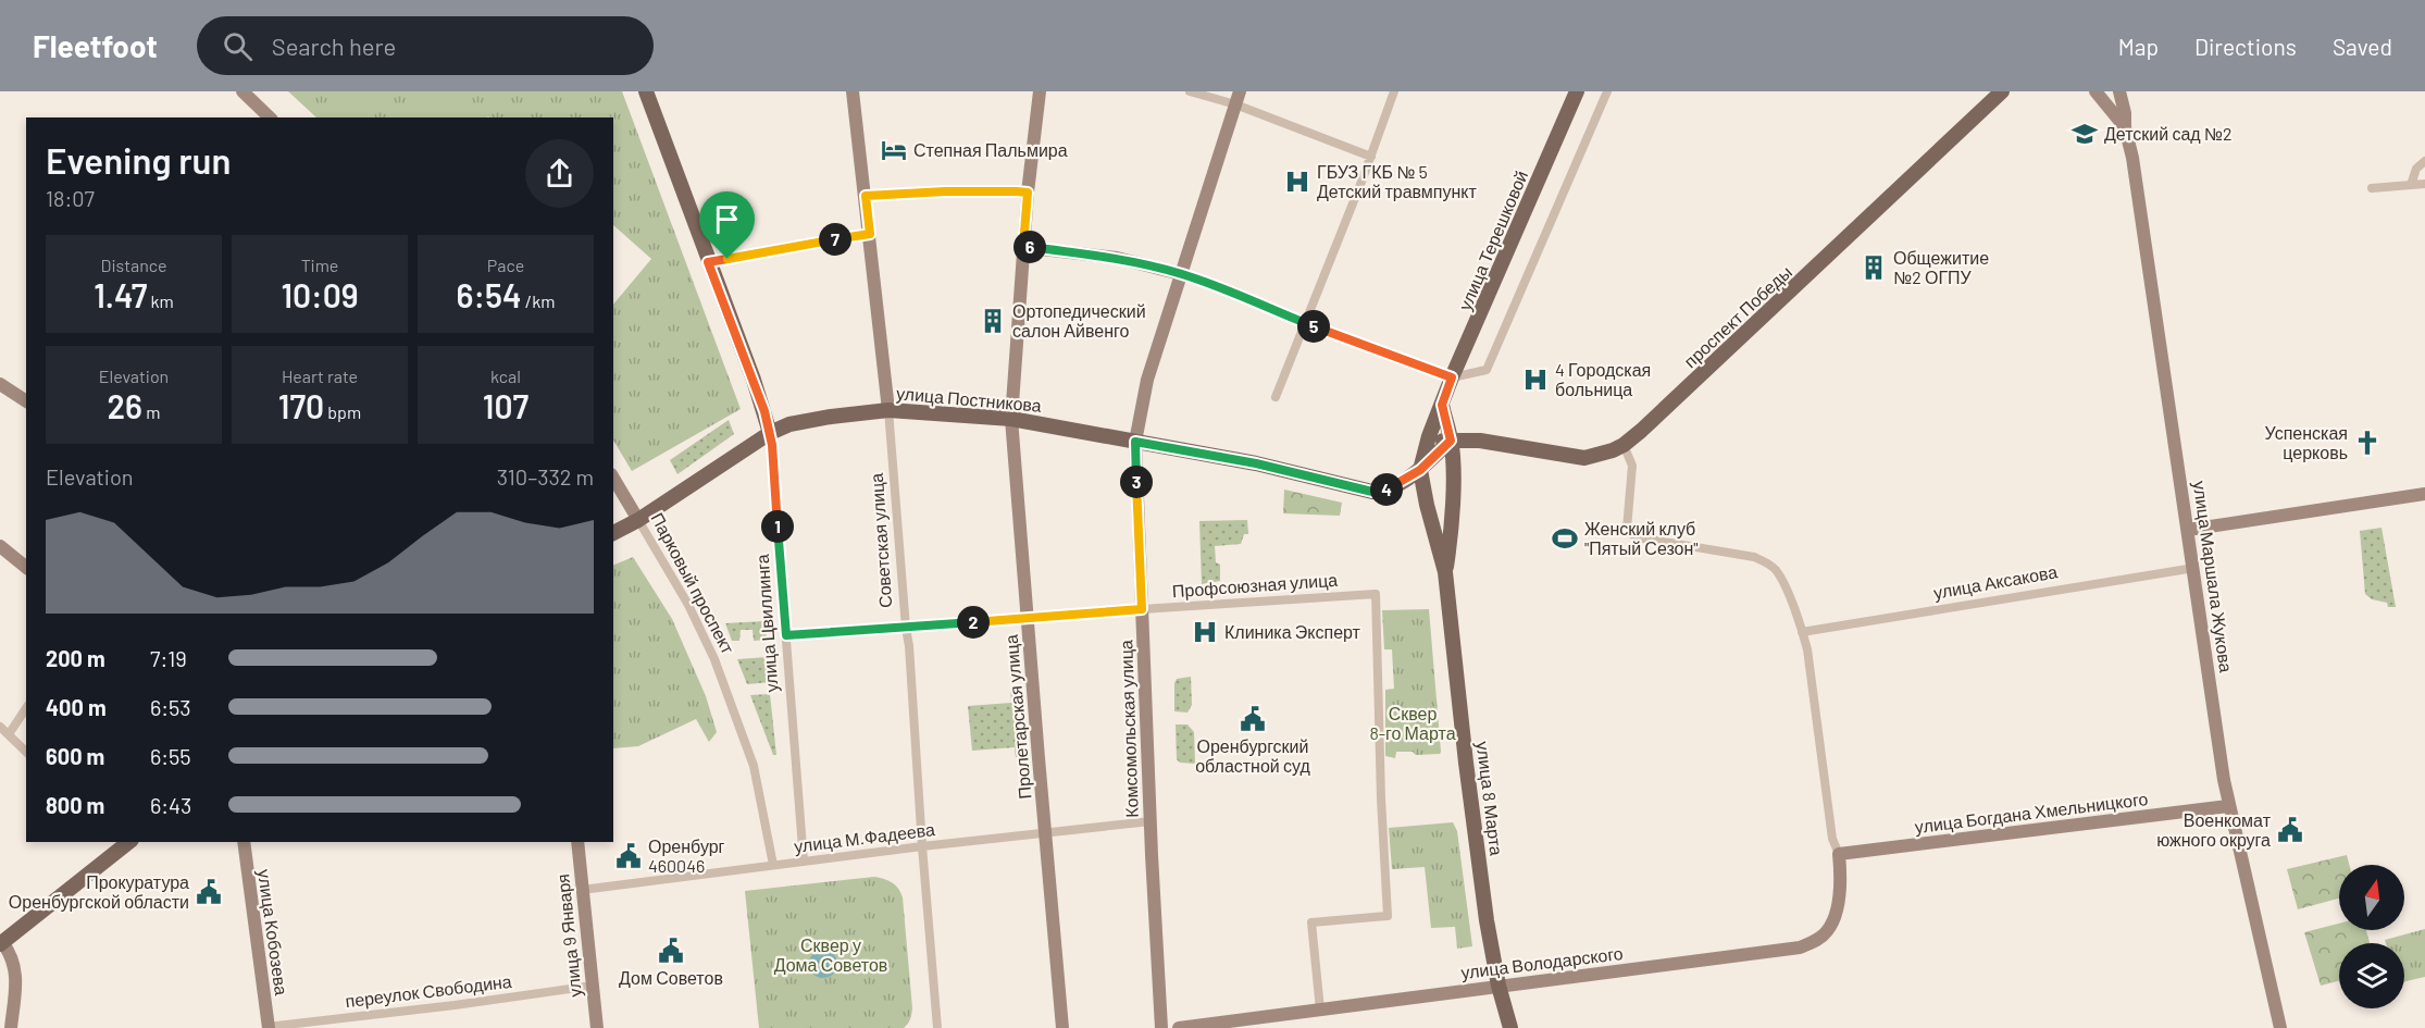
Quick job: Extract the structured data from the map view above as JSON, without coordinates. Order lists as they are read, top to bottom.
{
  "streets": {
    "main road": [
      "улица Терешковой",
      "проспект Победы",
      "улица Постникова",
      "Советская улица",
      "улица Маршала Жукова",
      "Парковый проспект",
      "улица Цвиллинга",
      "Пролетарская улица",
      "Комсомольская улица",
      "улица 8 Марта",
      "улица Богдана Хмельницкого",
      "улица Кобозева",
      "улица 9 Января",
      "улица Володарского"
    ],
    "street": [
      "улица Аксакова",
      "Профсоюзная улица",
      "улица М.Фадеева",
      "переулок Свободина"
    ]
  },
  "crossings": [
    ["улица Терешковой", "проспект Победы"],
    ["улица Терешковой", "улица Постникова"],
    ["улица Терешковой", "улица 8 Марта"],
    ["проспект Победы", "улица 8 Марта"],
    ["улица Постникова", "Советская улица"],
    ["улица Постникова", "Парковый проспект"],
    ["улица Постникова", "улица Цвиллинга"],
    ["улица Постникова", "Пролетарская улица"],
    ["улица Постникова", "Комсомольская улица"],
    ["улица Постникова", "улица 8 Марта"],
    ["Советская улица", "Профсоюзная улица"],
    ["Советская улица", "улица М.Фадеева"],
    ["улица Маршала Жукова", "улица Аксакова"],
    ["улица Маршала Жукова", "улица Богдана Хмельницкого"],
    ["Парковый проспект", "улица М.Фадеева"],
    ["Профсоюзная улица", "улица Цвиллинга"],
    ["Профсоюзная улица", "Пролетарская улица"],
    ["Профсоюзная улица", "Комсомольская улица"],
    ["Профсоюзная улица", "улица Володарского"],
    ["улица Цвиллинга", "улица М.Фадеева"],
    ["Пролетарская улица", "улица М.Фадеева"],
    ["Комсомольская улица", "улица М.Фадеева"],
    ["улица 8 Марта", "улица Володарского"],
    ["улица Богдана Хмельницкого", "улица Володарского"],
    ["улица М.Фадеева", "улица 9 Января"],
    ["улица Кобозева", "переулок Свободина"],
    ["улица 9 Января", "переулок Свободина"]
  ],
  "parks": ["Сквер 8-го Марта", "Сквер у Дома Советов"],
  "places": {
    "school or university": ["Детский сад №2"],
    "hotel": ["Степная Пальмира"],
    "hospital": ["ГБУЗ ГКБ № 5 Детский травмпункт", "4 Городская больница", "Клиника Эксперт"],
    "building": ["Общежитие №2 ОГПУ", "Ортопедический салон Айвенго"],
    "church": ["Успенская церковь"],
    "sports": ["Женский клуб \"Пятый Сезон\""],
    "public building": [
      "Оренбургский областной суд",
      "Военкомат южного округа",
      "Оренбург 460046",
      "Прокуратура Оренбургской области",
      "Дом Советов"
    ]
  },
  "north": "top",
  "page": {
    "header": "Fleetfoot",
    "search": "Search here",
    "nav": ["Map", "Directions", "Saved"],
    "heading": ["Evening run", "18:07"],
    "pins": [
      "7",
      "6",
      "5",
      "3",
      "4",
      "1",
      "2"
    ],
    "stats": [
      ["Distance", "1.47 km"],
      ["Time", "10:09"],
      ["Pace", "6:54 /km"],
      ["Elevation", "26 m"],
      ["Heart rate", "170 bpm"],
      ["kcal", "107"]
    ],
    "chart": ["Elevation", "310–332 m"],
    "list": [
      {
        "name": "200 m",
        "note": "7:19"
      },
      {
        "name": "400 m",
        "note": "6:53"
      },
      {
        "name": "600 m",
        "note": "6:55"
      },
      {
        "name": "800 m",
        "note": "6:43"
      }
    ]
  }
}
